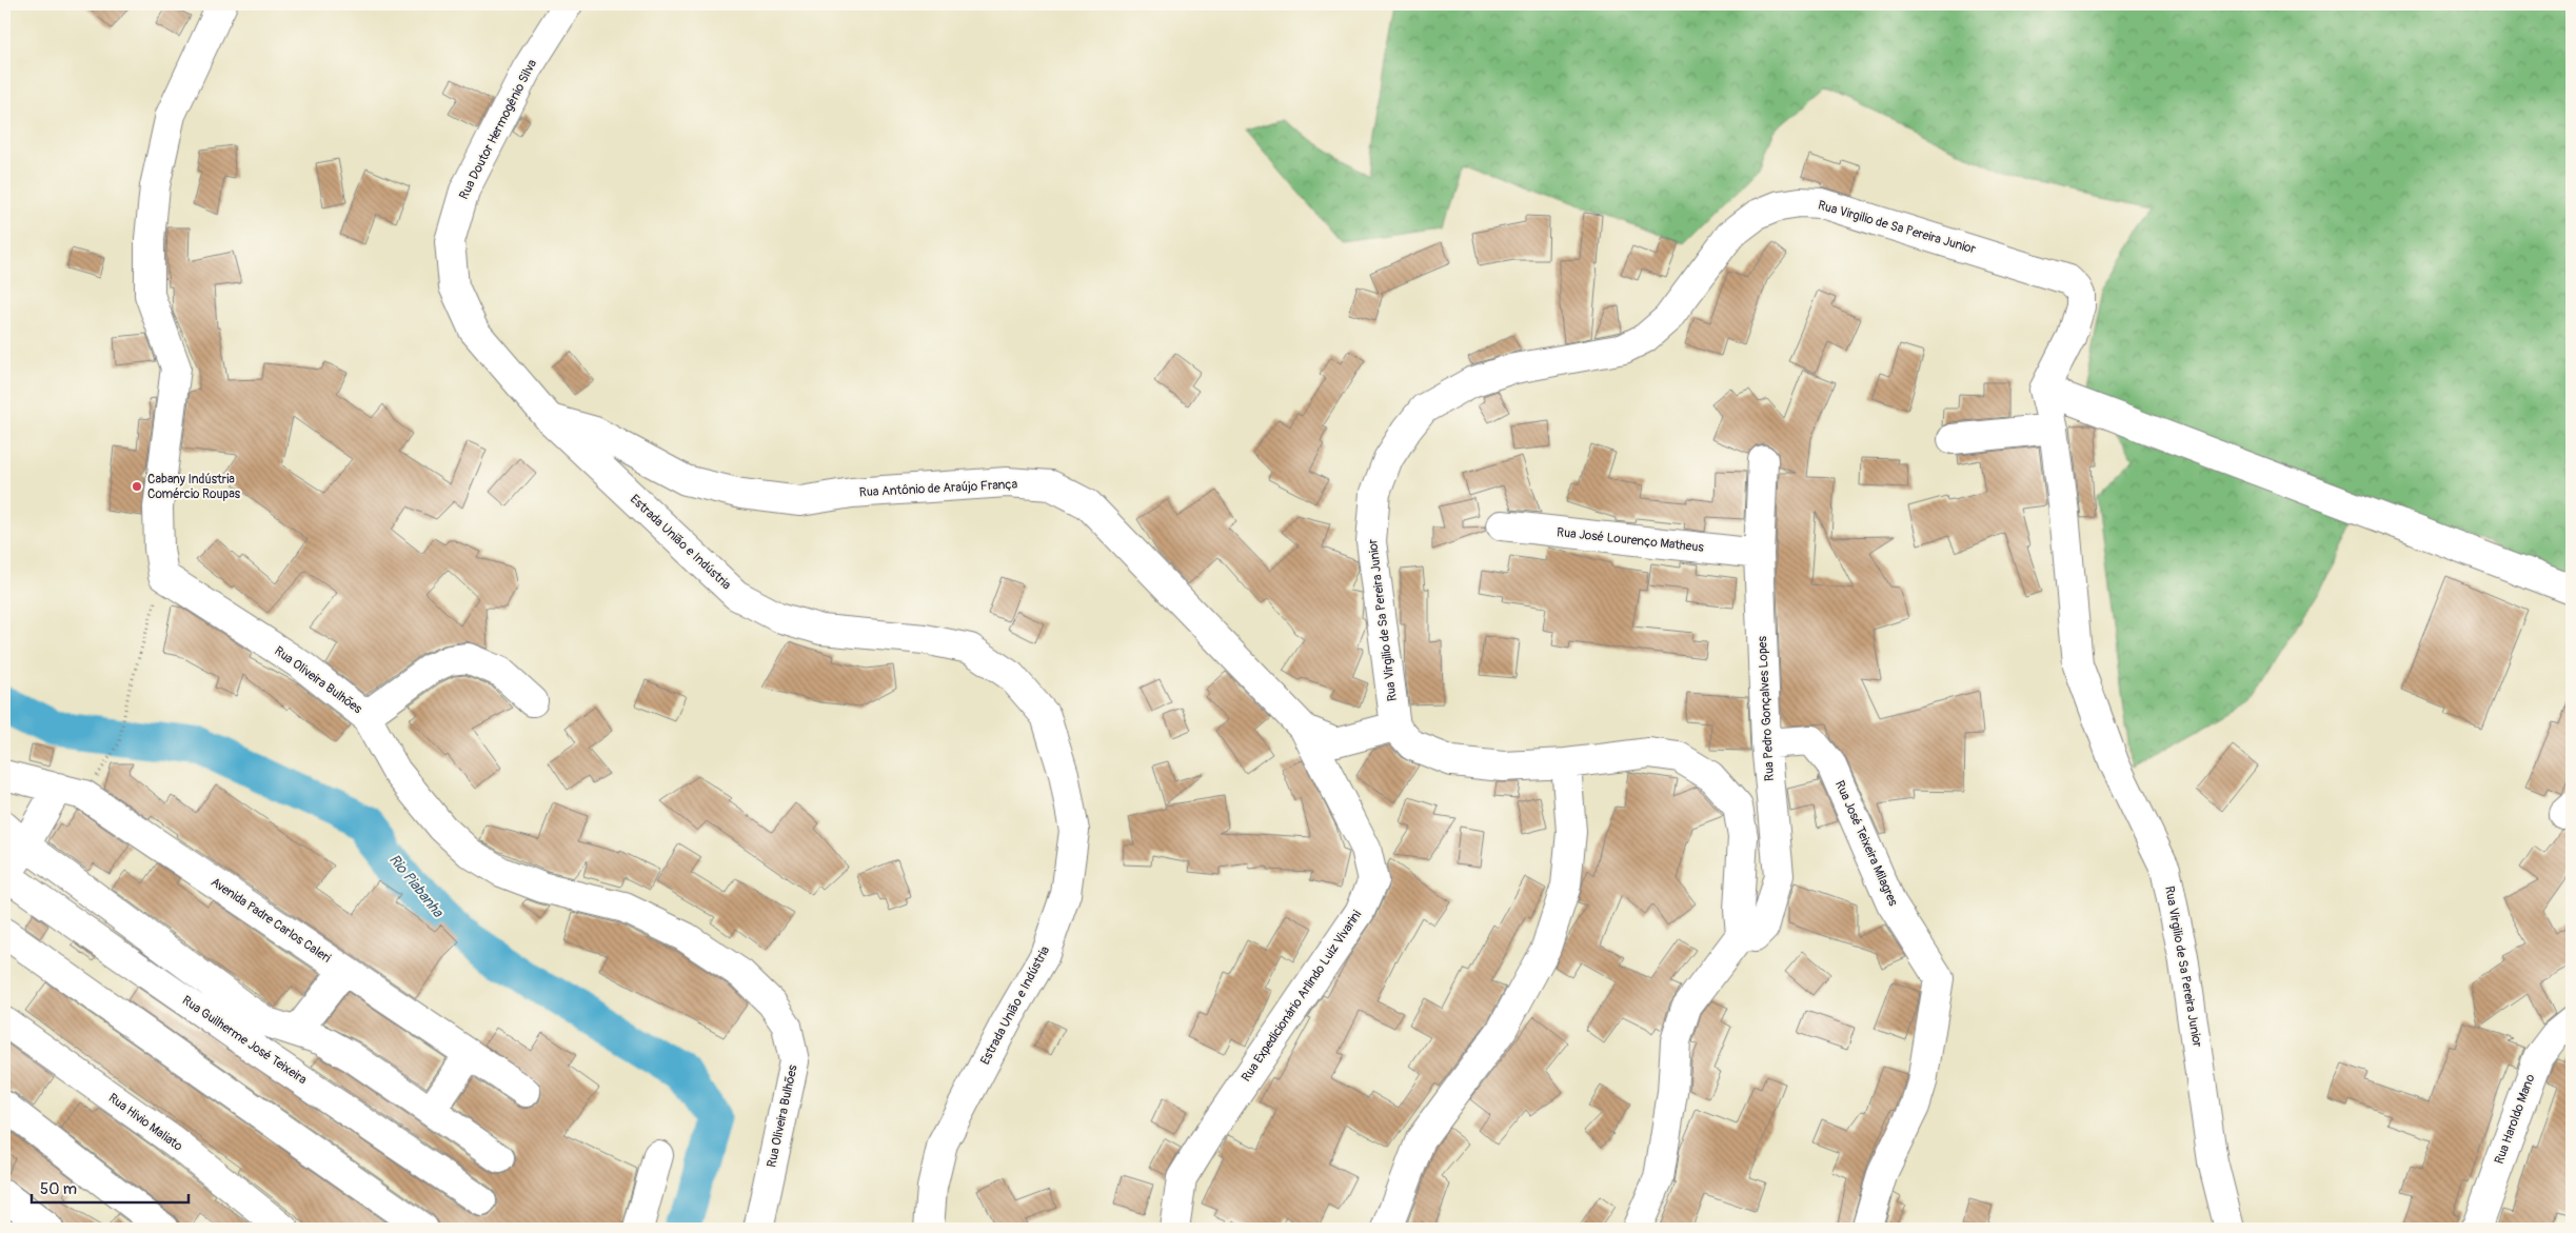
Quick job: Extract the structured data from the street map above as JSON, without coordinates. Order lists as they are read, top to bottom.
{
  "streets": {
    "street": [
      "Rua Doutor Hermogênio Silva",
      "Rua Virgilio de Sa Pereira Junior",
      "Rua Antônio de Araújo França",
      "Rua José Lourenço Matheus",
      "Estrada União e Indústria",
      "Rua Oliveira Bulhões",
      "Rua Pedro Gonçalves Lopes",
      "Rua José Teixeira Milagres",
      "Avenida Padre Carlos Caleri",
      "Rua Expedicionário Arlindo Luiz Vivarini",
      "Rua Guilherme José Teixeira",
      "Rua Haroldo Mano",
      "Rua Hivio Maliato"
    ]
  },
  "crossings": [
    ["Rua Doutor Hermogênio Silva", "Rua Antônio de Araújo França"],
    ["Rua Doutor Hermogênio Silva", "Estrada União e Indústria"],
    ["Rua Virgilio de Sa Pereira Junior", "Rua Antônio de Araújo França"],
    ["Rua Antônio de Araújo França", "Estrada União e Indústria"],
    ["Rua Antônio de Araújo França", "Rua Expedicionário Arlindo Luiz Vivarini"],
    ["Rua José Lourenço Matheus", "Rua Pedro Gonçalves Lopes"],
    ["Rua Pedro Gonçalves Lopes", "Rua José Teixeira Milagres"]
  ],
  "water": ["Rio Piabanha"],
  "places": ["Cabany Indústria Comércio Roupas"],
  "scale_bar": "50 m"
}
